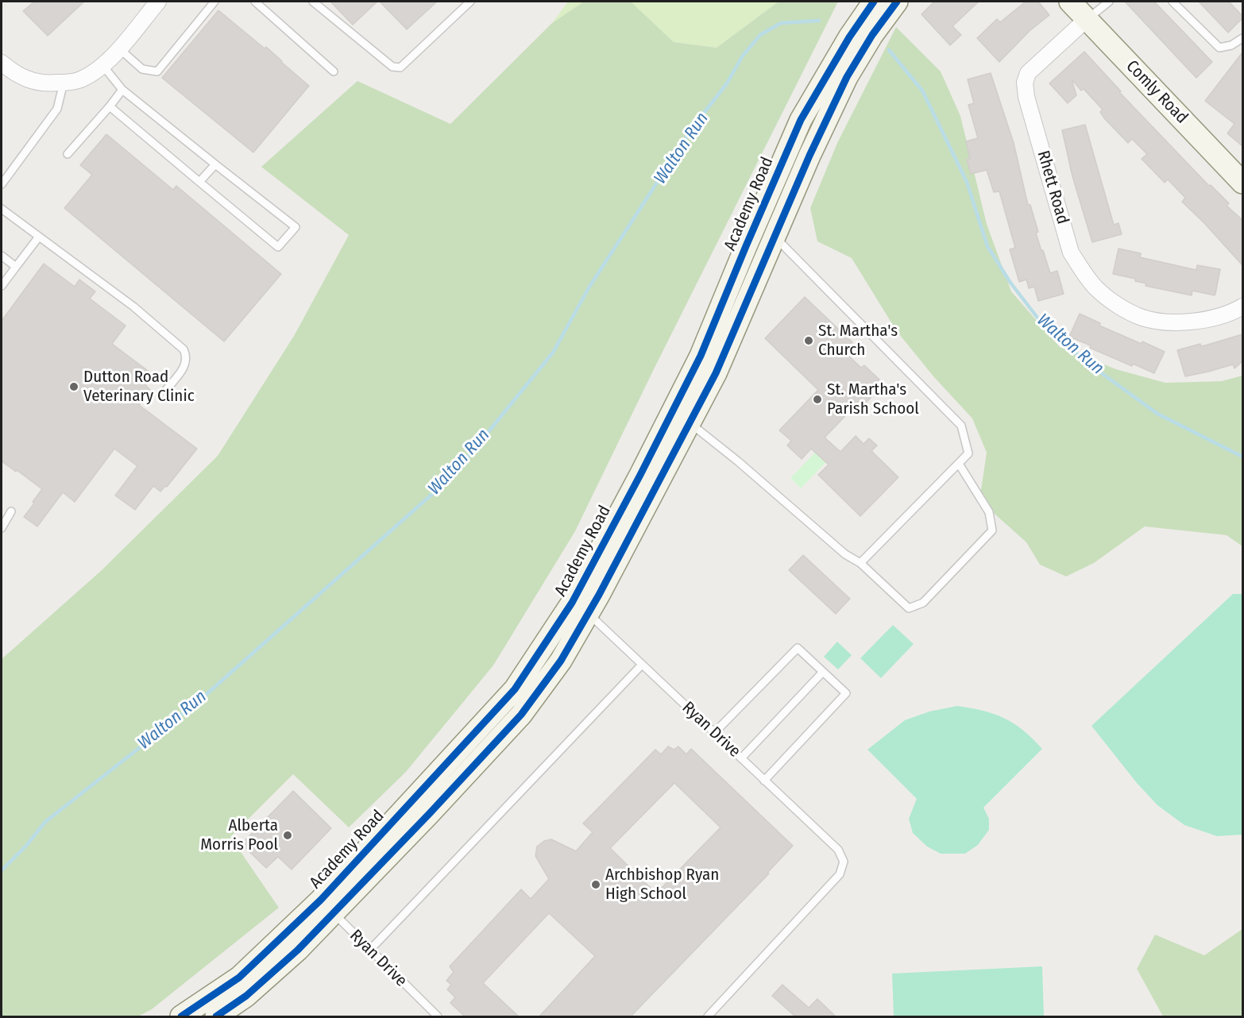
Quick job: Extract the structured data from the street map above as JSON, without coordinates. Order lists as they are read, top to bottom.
{
  "streets": {
    "main road": ["Comly Road", "Academy Road"],
    "street": ["Rhett Road"],
    "lane": ["Ryan Drive"]
  },
  "crossings": [
    ["Comly Road", "Rhett Road"],
    ["Academy Road", "Ryan Drive"]
  ],
  "water": ["Walton Run"],
  "places": [
    "St. Martha's Church",
    "Dutton Road Veterinary Clinic",
    "St. Martha's Parish School",
    "Alberta Morris Pool",
    "Archbishop Ryan High School"
  ]
}
